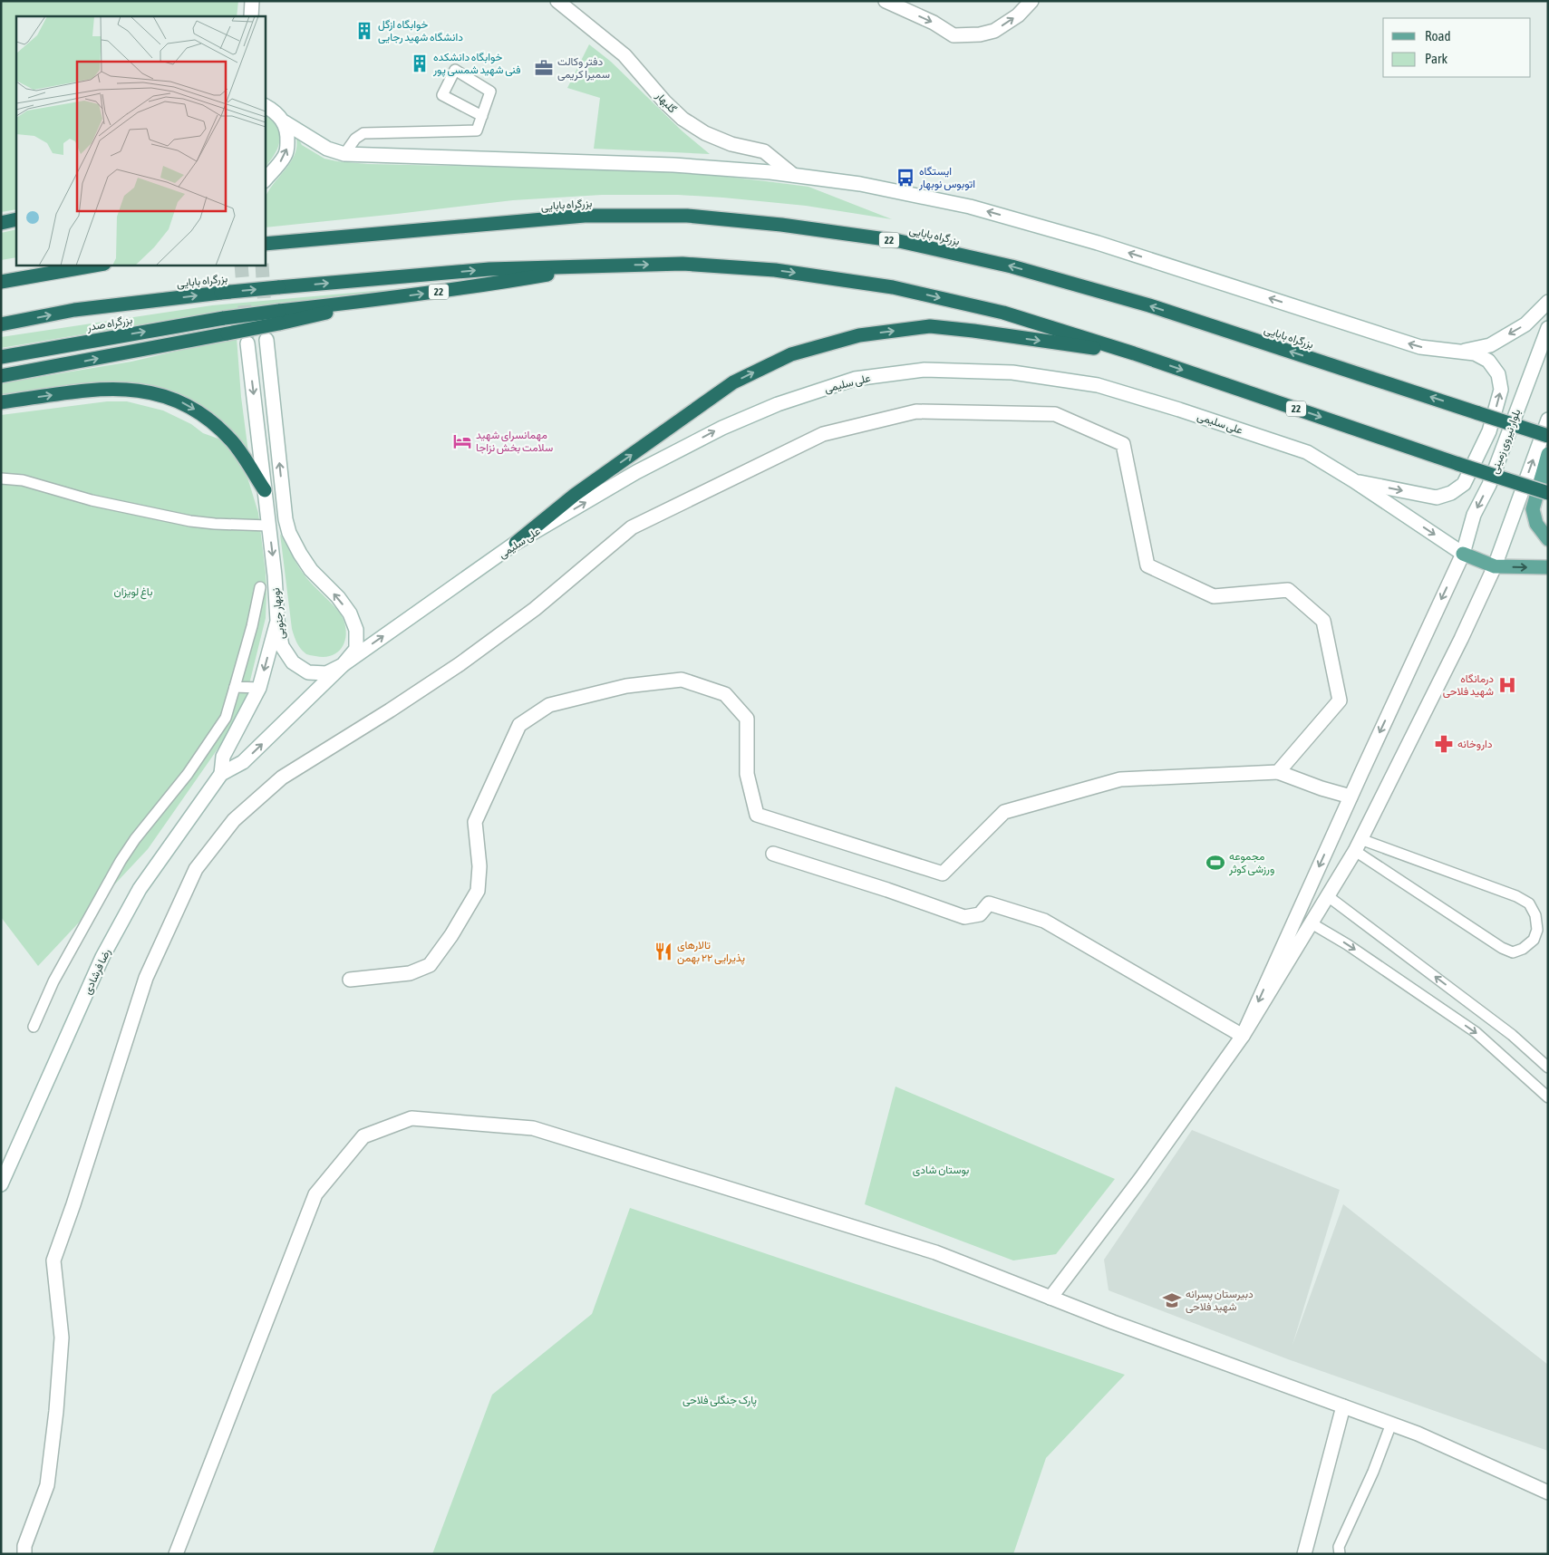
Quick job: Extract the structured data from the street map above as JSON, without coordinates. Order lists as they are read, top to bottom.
{
  "streets": {
    "highway": ["بزرگراه بابایی", "22", "بزرگراه صدر"],
    "main road": ["علی سلیمی"],
    "street": [
      "گلبهار",
      "بلوار نیروی زمینی",
      "نوبهار جنوبی",
      "رضا فرشادی"
    ]
  },
  "crossings": [
    ["بزرگراه بابایی", "بزرگراه صدر"],
    ["علی سلیمی", "بلوار نیروی زمینی"],
    ["علی سلیمی", "نوبهار جنوبی"],
    ["علی سلیمی", "رضا فرشادی"]
  ],
  "one_way": ["علی سلیمی"],
  "parks": ["باغ لویزان", "بوستان شادی", "پارک جنگلی فلاحی"],
  "places": {
    "building": ["خوابگاه ازگل دانشگاه شهید رجایی", "خوابگاه دانشکده فنی شهید شمسی پور"],
    "office": ["دفتر وکالت سمیرا کریمی"],
    "bus stop": ["ایستگاه اتوبوس نوبهار"],
    "hotel": ["مهمانسرای شهید سلامت بخش نزاجا"],
    "hospital": ["درمانگاه شهید فلاحی"],
    "pharmacy": ["داروخانه"],
    "sports": ["مجموعه ورزشی کوثر"],
    "restaurant": ["تالارهای پذیرایی ۲۲ بهمن"],
    "school or university": ["دبیرستان پسرانه شهید فلاحی"]
  },
  "legend": ["Road", "Park"]
}
